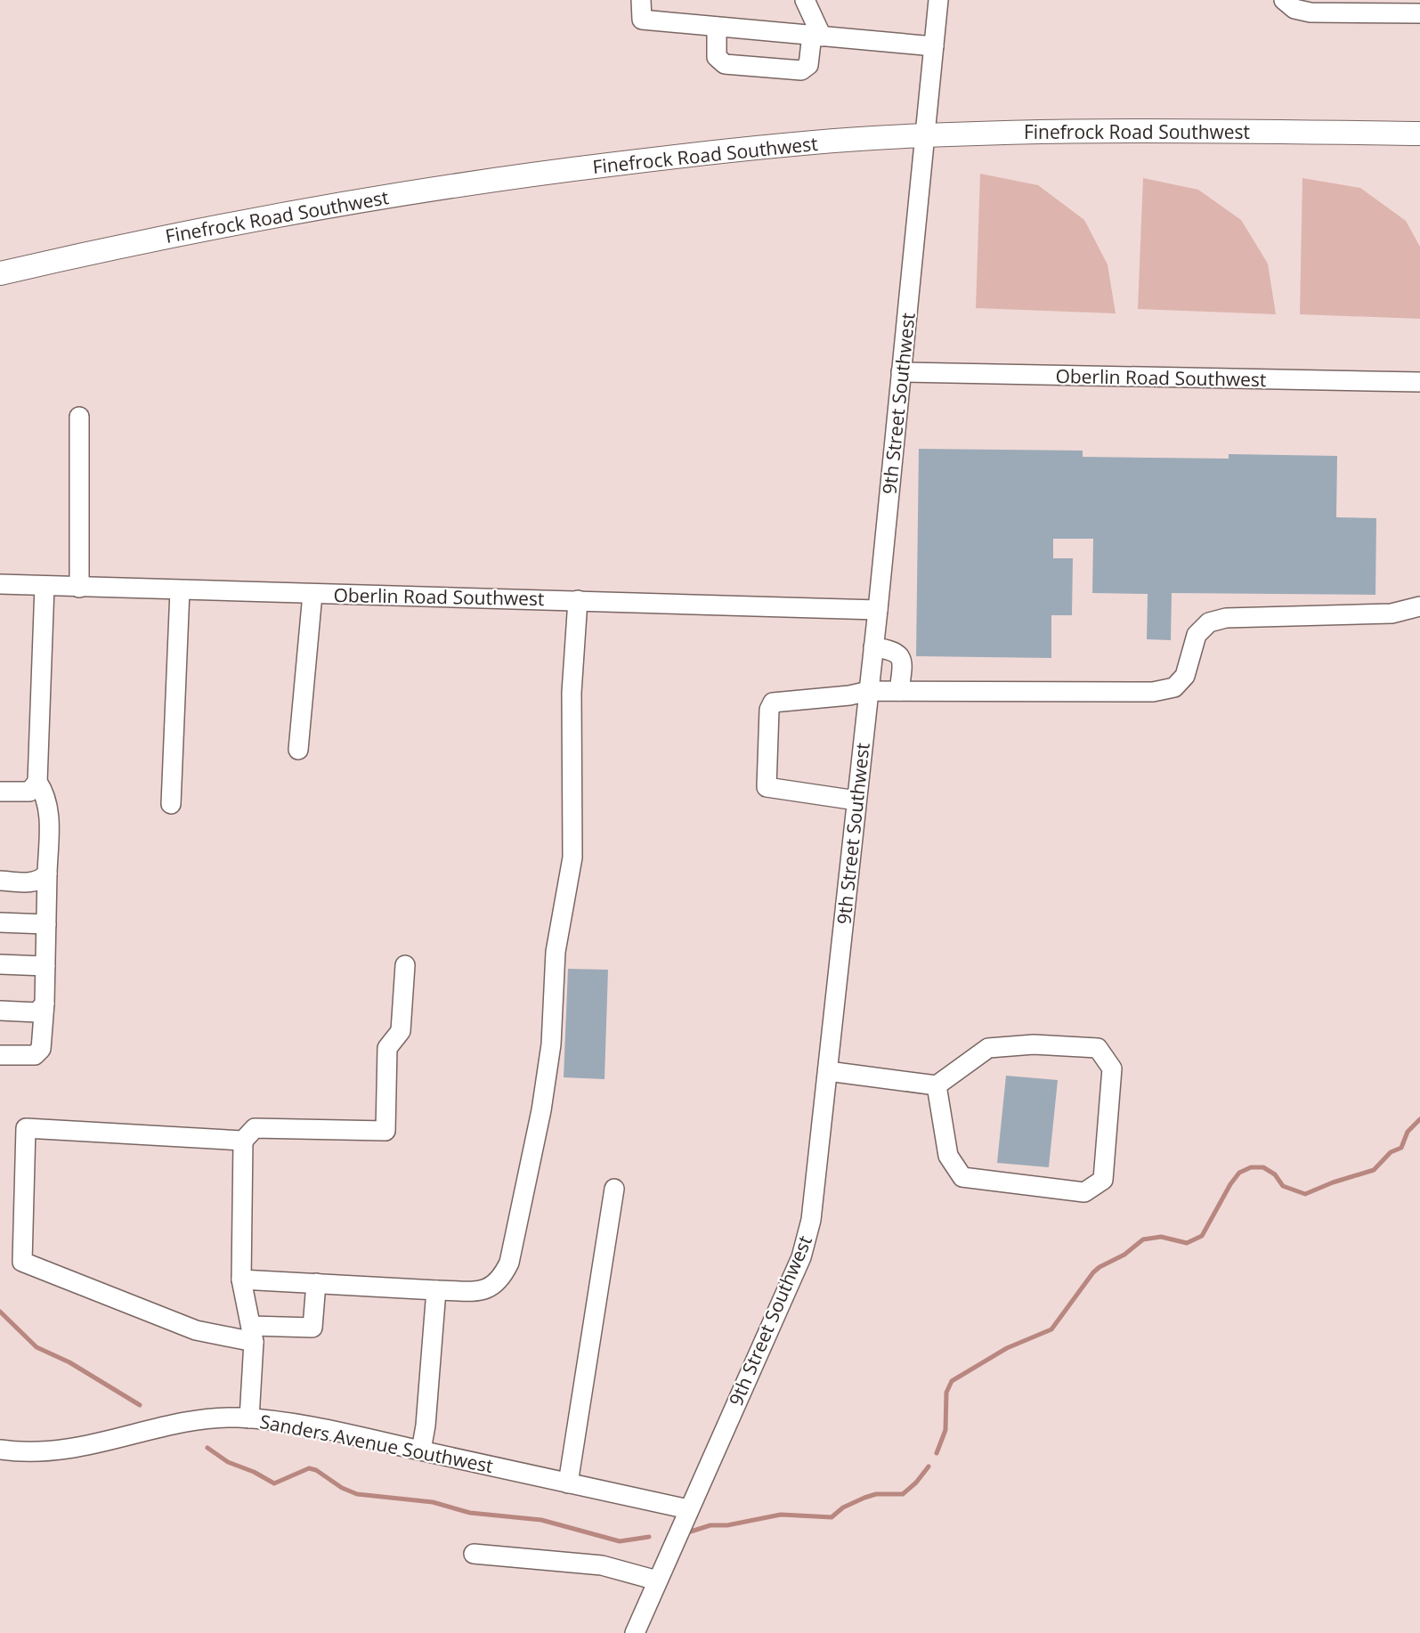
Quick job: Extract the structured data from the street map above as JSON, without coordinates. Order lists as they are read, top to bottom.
{
  "streets": {
    "main road": ["Finefrock Road Southwest"],
    "street": ["Oberlin Road Southwest", "9th Street Southwest", "Sanders Avenue Southwest"]
  },
  "crossings": [
    ["Finefrock Road Southwest", "9th Street Southwest"],
    ["Oberlin Road Southwest", "9th Street Southwest"],
    ["9th Street Southwest", "Sanders Avenue Southwest"]
  ]
}
